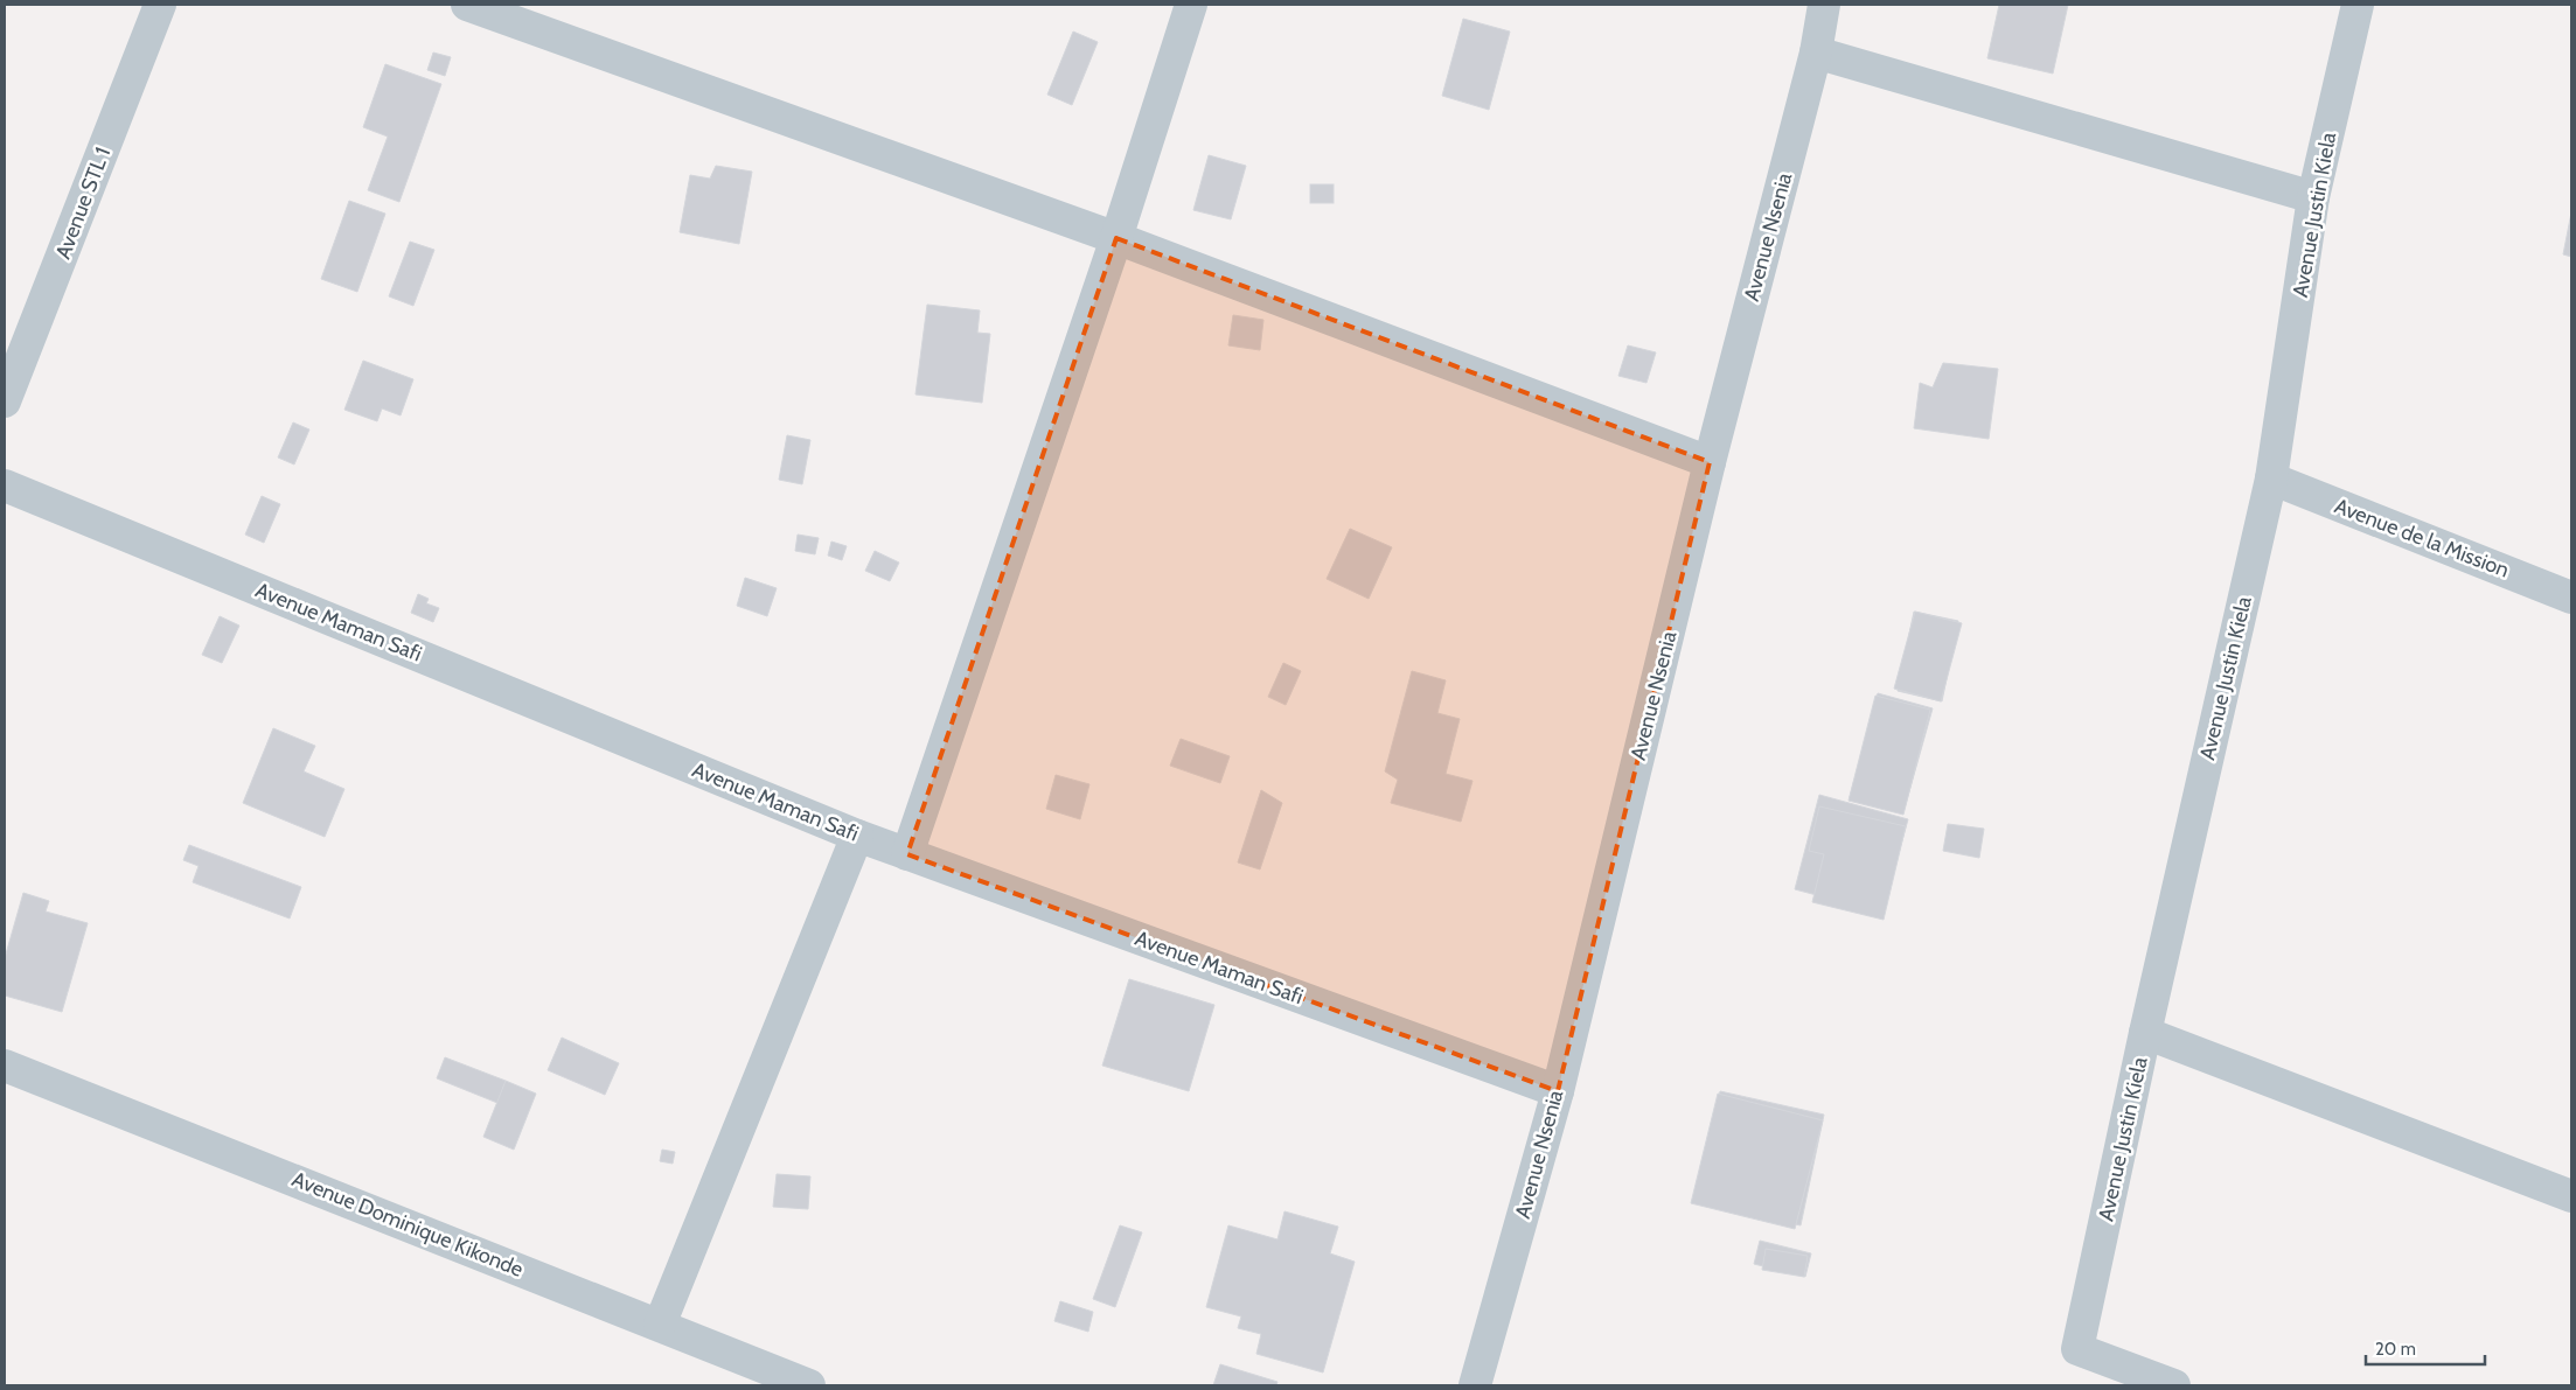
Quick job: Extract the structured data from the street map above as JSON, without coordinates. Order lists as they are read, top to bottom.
{
  "streets": {
    "street": [
      "Avenue STL 1",
      "Avenue Justin Kiela",
      "Avenue Nsenia",
      "Avenue de la Mission",
      "Avenue Maman Safi",
      "Avenue Dominique Kikonde"
    ]
  },
  "crossings": [
    ["Avenue Justin Kiela", "Avenue de la Mission"],
    ["Avenue Nsenia", "Avenue Maman Safi"]
  ],
  "scale_bar": "20 m"
}
